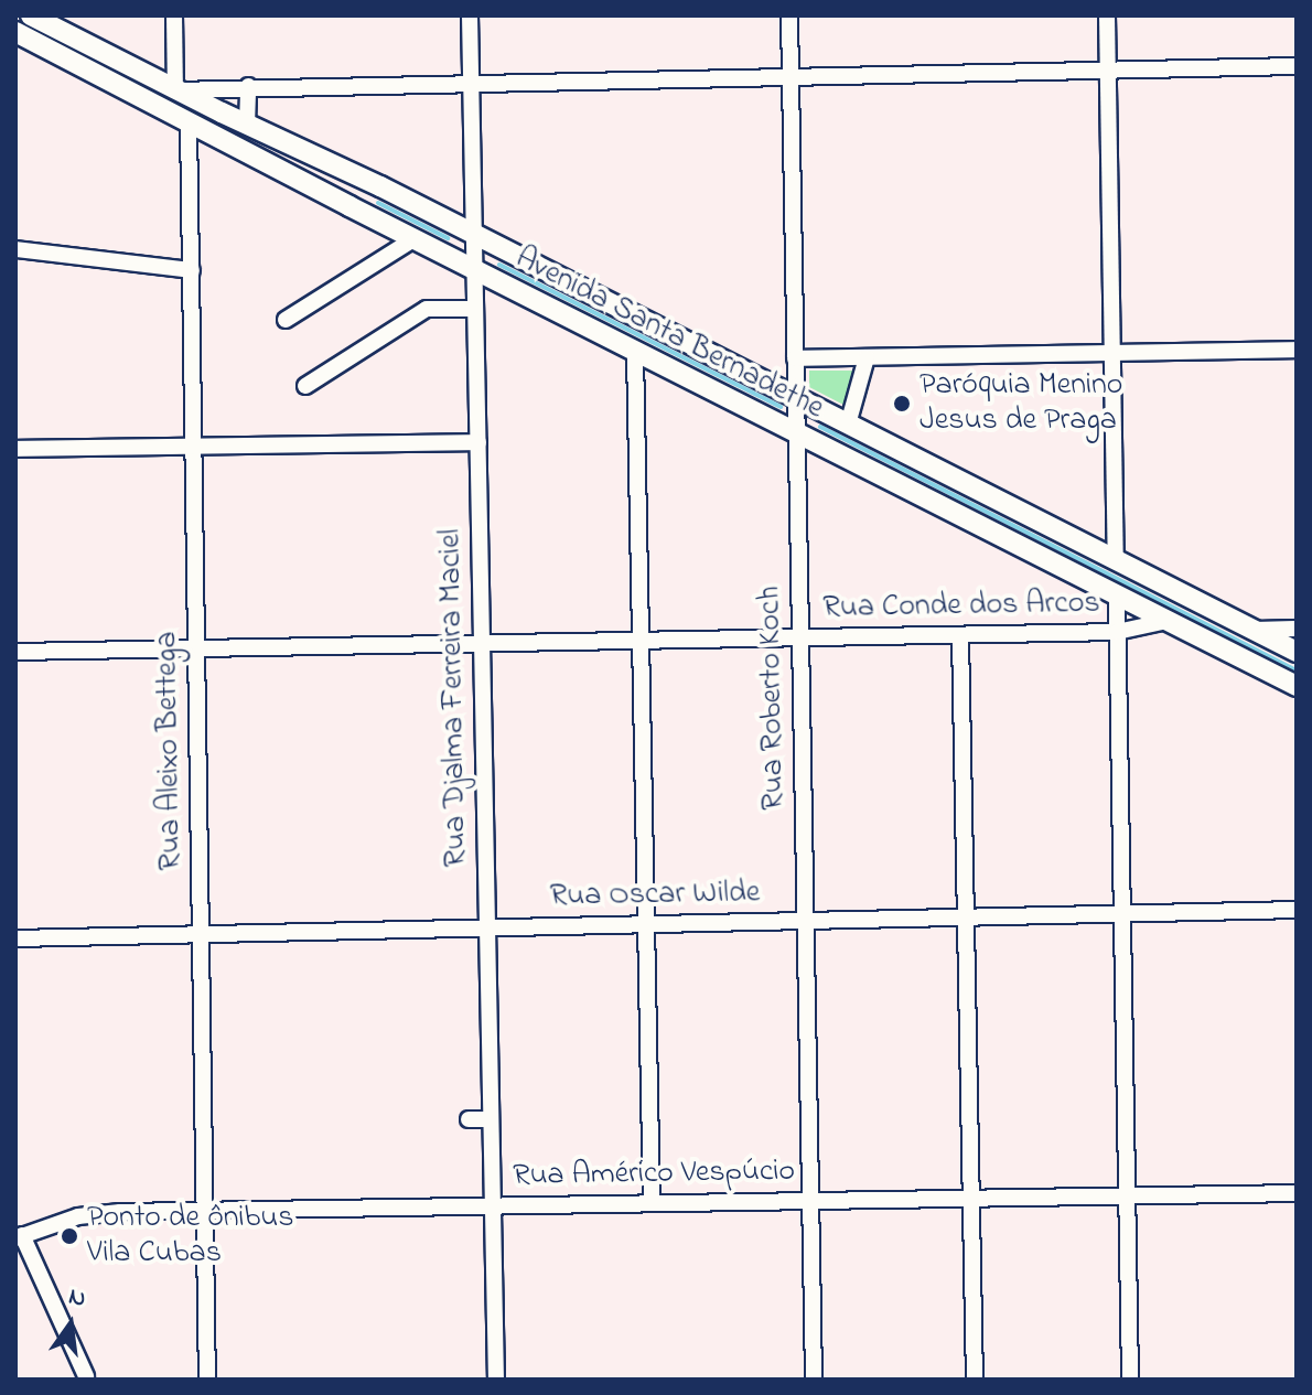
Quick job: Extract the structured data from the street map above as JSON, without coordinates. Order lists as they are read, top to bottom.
{
  "streets": {
    "main road": ["Avenida Santa Bernadethe"],
    "street": [
      "Rua Conde dos Arcos",
      "Rua Djalma Ferreira Maciel",
      "Rua Roberto Koch",
      "Rua Aleixo Bettega",
      "Rua Oscar Wilde",
      "Rua Américo Vespúcio"
    ]
  },
  "crossings": [
    ["Avenida Santa Bernadethe", "Rua Conde dos Arcos"],
    ["Avenida Santa Bernadethe", "Rua Djalma Ferreira Maciel"],
    ["Avenida Santa Bernadethe", "Rua Roberto Koch"],
    ["Avenida Santa Bernadethe", "Rua Aleixo Bettega"],
    ["Rua Conde dos Arcos", "Rua Djalma Ferreira Maciel"],
    ["Rua Conde dos Arcos", "Rua Roberto Koch"],
    ["Rua Conde dos Arcos", "Rua Aleixo Bettega"],
    ["Rua Djalma Ferreira Maciel", "Rua Oscar Wilde"],
    ["Rua Djalma Ferreira Maciel", "Rua Américo Vespúcio"],
    ["Rua Roberto Koch", "Rua Oscar Wilde"],
    ["Rua Roberto Koch", "Rua Américo Vespúcio"],
    ["Rua Aleixo Bettega", "Rua Oscar Wilde"],
    ["Rua Aleixo Bettega", "Rua Américo Vespúcio"]
  ],
  "places": ["Paróquia Menino Jesus de Praga", "Ponto de ônibus Vila Cubas"],
  "north": "top"
}
